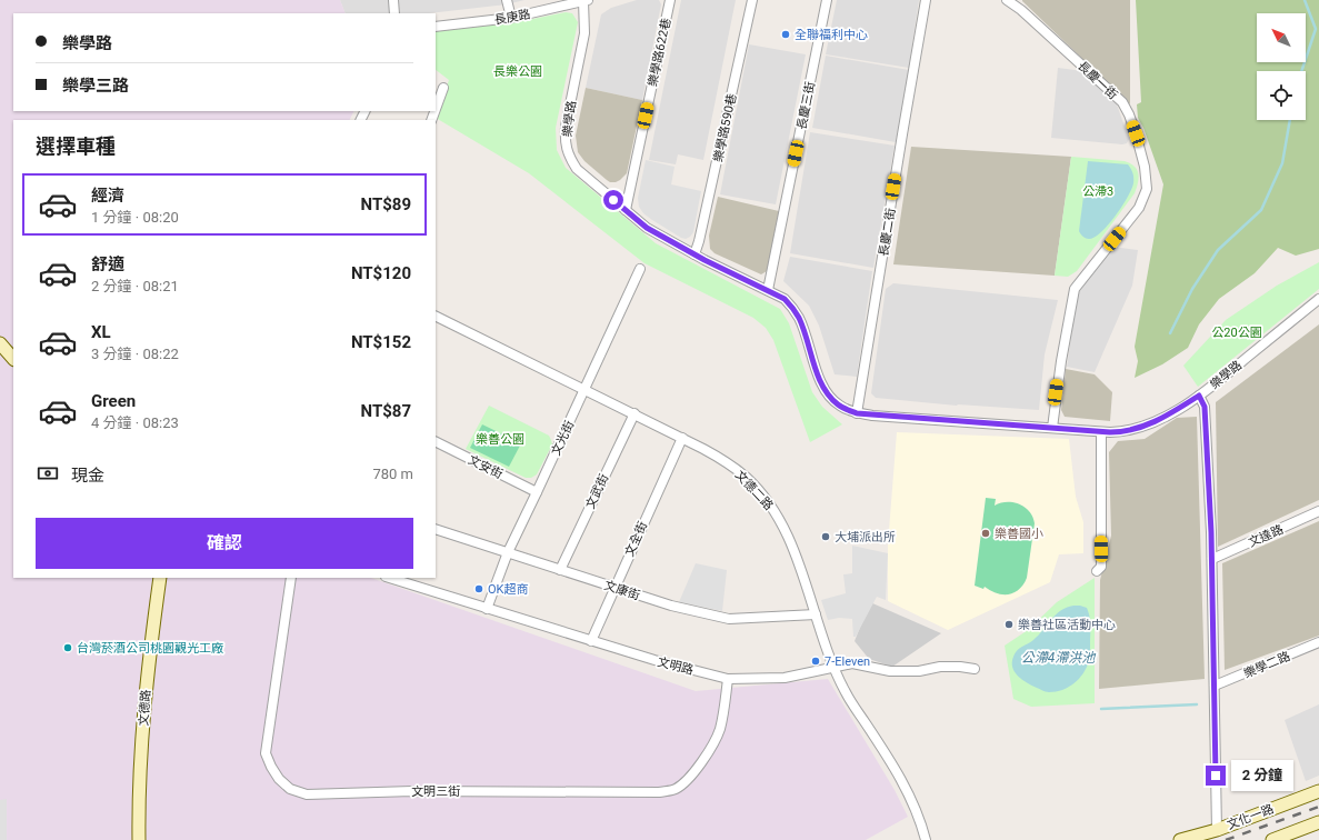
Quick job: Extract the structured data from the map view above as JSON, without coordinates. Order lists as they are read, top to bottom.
{
  "streets": {
    "street": [
      "長庚路",
      "樂學路622巷",
      "長慶一街",
      "長慶三街",
      "樂學路",
      "樂學路590巷",
      "長慶二街",
      "文光街",
      "文安街",
      "文德二路",
      "文武街",
      "文達路",
      "文全街",
      "文康街",
      "樂學二路",
      "文明路",
      "文德路",
      "文明三街",
      "文化一路"
    ]
  },
  "crossings": [
    ["長庚路", "樂學路"],
    ["樂學路622巷", "樂學路"],
    ["長慶一街", "樂學路"],
    ["長慶三街", "樂學路"],
    ["樂學路", "樂學路590巷"],
    ["樂學路", "長慶二街"],
    ["文光街", "文安街"],
    ["文光街", "文德二路"],
    ["文光街", "文康街"],
    ["文光街", "文明路"],
    ["文德二路", "文武街"],
    ["文德二路", "文全街"],
    ["文德二路", "文康街"],
    ["文德二路", "文明路"],
    ["文武街", "文康街"],
    ["文全街", "文康街"],
    ["文全街", "文明路"],
    ["文明路", "文明三街"]
  ],
  "water": ["公滯4滯洪池"],
  "parks": [
    "長樂公園",
    "公滯3",
    "公20公園",
    "樂善公園"
  ],
  "places": [
    "全聯福利中心",
    "樂善國小",
    "大埔派出所",
    "OK超商",
    "樂善社區活動中心",
    "台灣菸酒公司桃園觀光工廠",
    "7-Eleven"
  ],
  "north": "top left",
  "page": {
    "banner": ["樂學路", "樂學三路"],
    "heading": "選擇車種",
    "list": [
      {
        "name": "經濟",
        "note": "1 分鐘 · 08:20",
        "value": "NT$89"
      },
      {
        "name": "舒適",
        "note": "2 分鐘 · 08:21",
        "value": "NT$120"
      },
      {
        "name": "XL",
        "note": "3 分鐘 · 08:22",
        "value": "NT$152"
      },
      {
        "name": "Green",
        "note": "4 分鐘 · 08:23",
        "value": "NT$87"
      }
    ],
    "pay": ["現金", "780 m"],
    "buttons": "確認",
    "bubble": "2 分鐘"
  }
}
